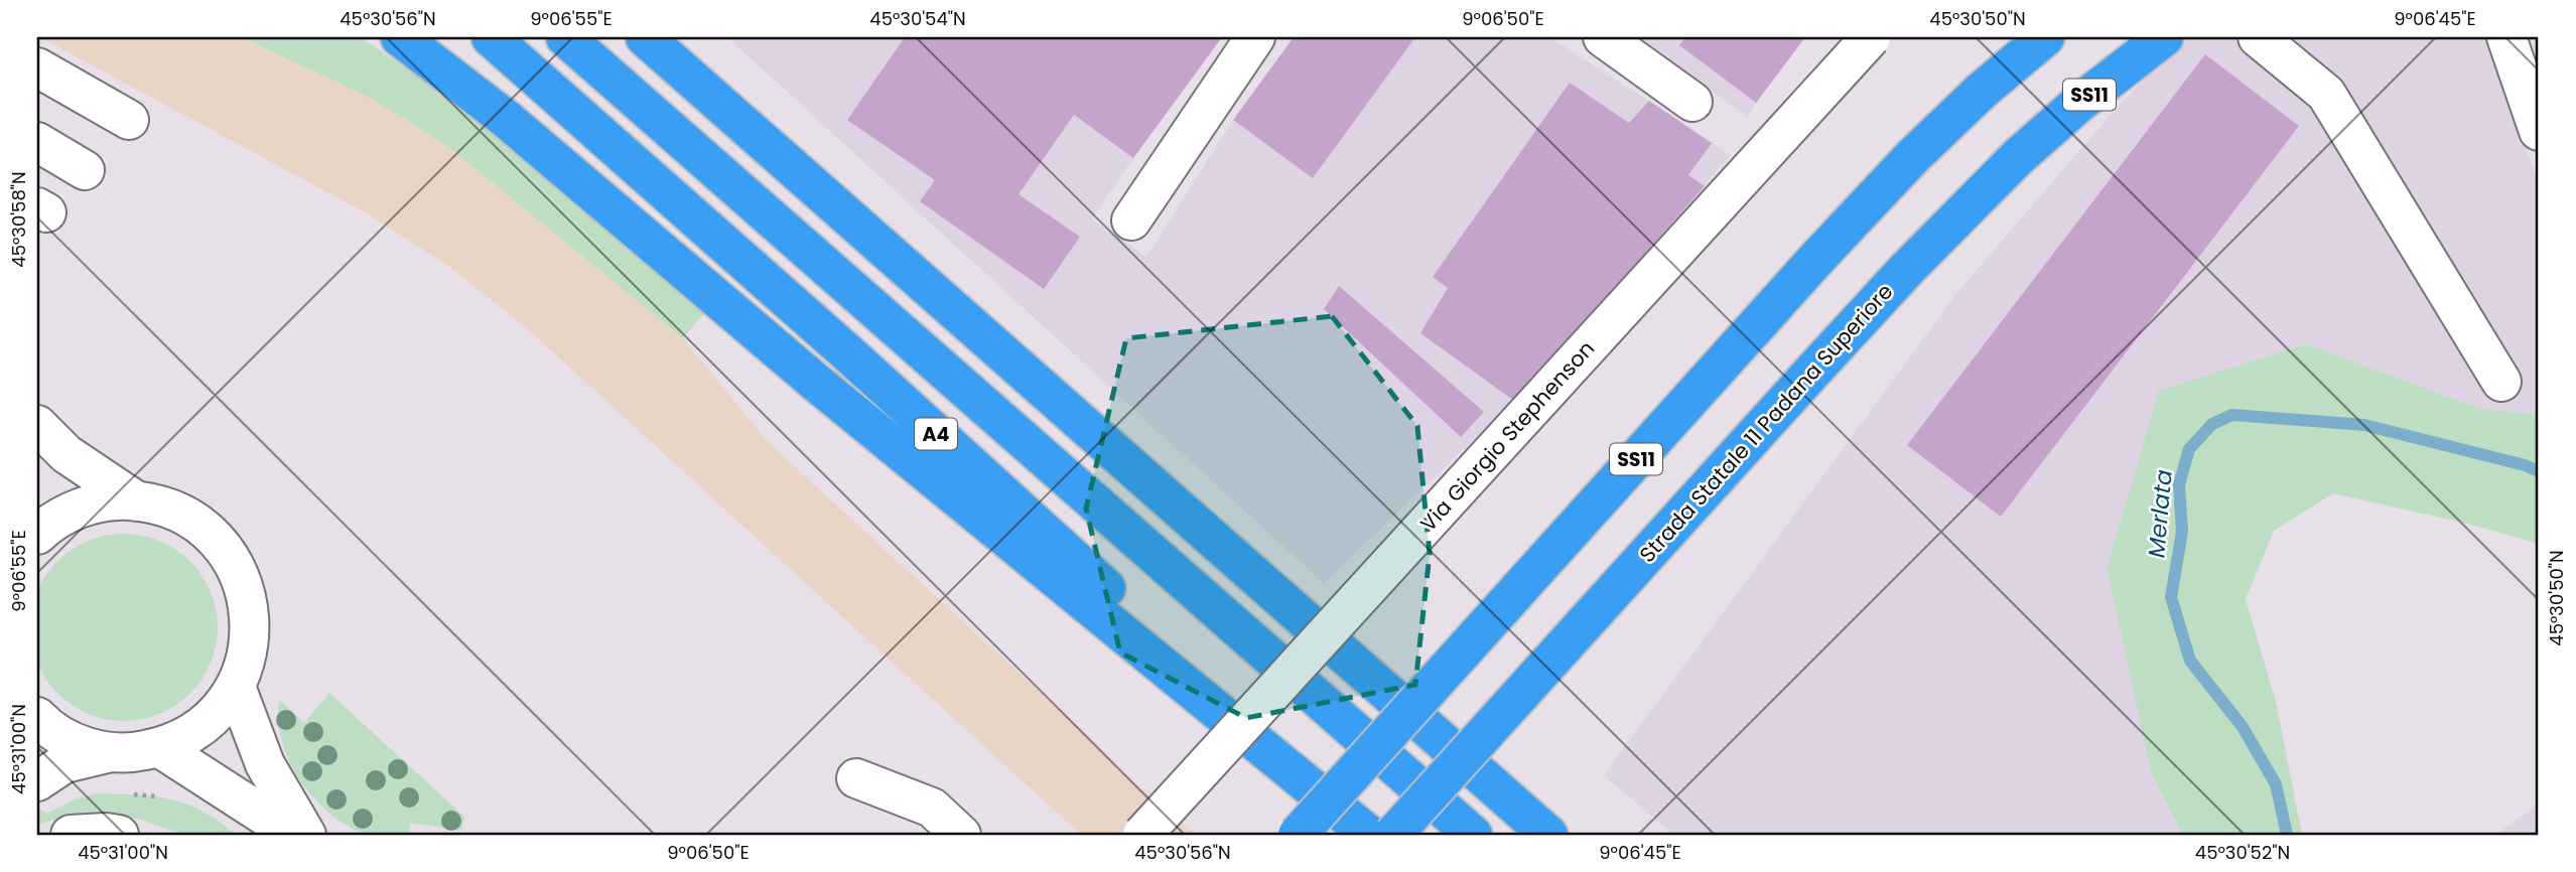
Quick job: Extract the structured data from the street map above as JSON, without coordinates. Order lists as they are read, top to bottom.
{
  "streets": {
    "highway": ["SS11", "Strada Statale 11 Padana Superiore", "A4"],
    "street": ["Via Giorgio Stephenson"]
  },
  "water": ["Merlata"],
  "coordinates": [
    "45°30'56\"N",
    "9°06'55\"E",
    "45°30'54\"N",
    "9°06'50\"E",
    "45°30'50\"N",
    "9°06'45\"E",
    "45°30'58\"N",
    "45°31'00\"N",
    "45°30'52\"N"
  ]
}
